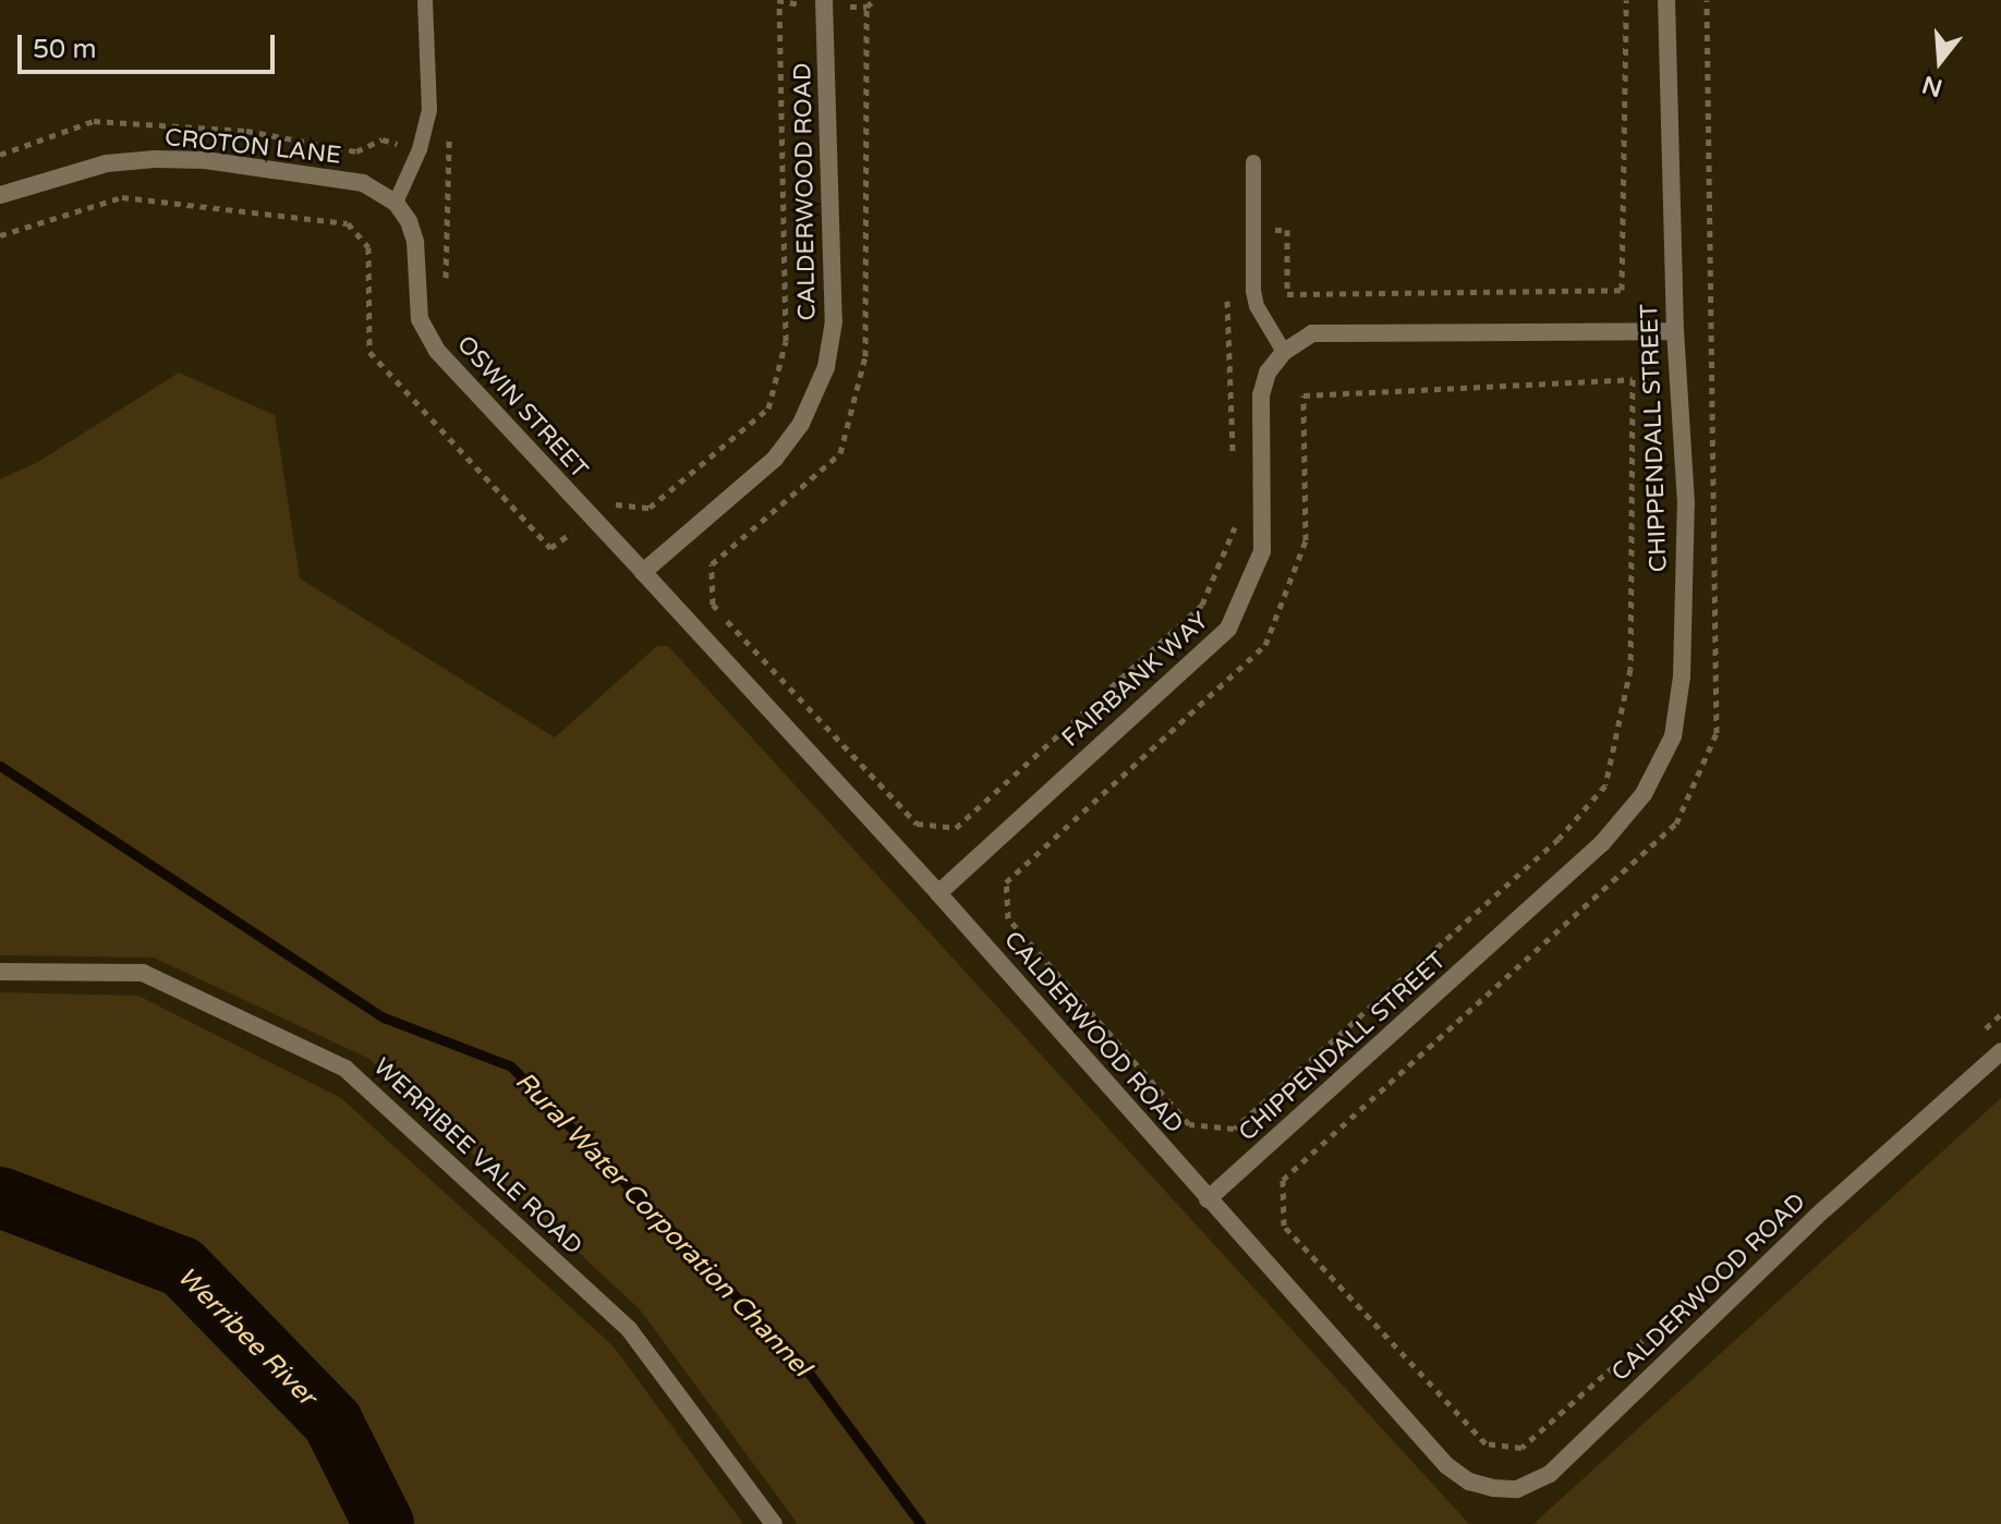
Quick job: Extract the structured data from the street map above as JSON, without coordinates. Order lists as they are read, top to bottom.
{
  "streets": {
    "street": [
      "CROTON LANE",
      "CALDERWOOD ROAD",
      "OSWIN STREET",
      "CHIPPENDALL STREET",
      "FAIRBANK WAY",
      "WERRIBEE VALE ROAD"
    ]
  },
  "crossings": [
    ["CROTON LANE", "OSWIN STREET"],
    ["CALDERWOOD ROAD", "OSWIN STREET"],
    ["CALDERWOOD ROAD", "CHIPPENDALL STREET"],
    ["CALDERWOOD ROAD", "FAIRBANK WAY"]
  ],
  "water": ["Rural Water Corporation Channel", "Werribee River"],
  "scale_bar": "50 m",
  "north": "bottom"
}
